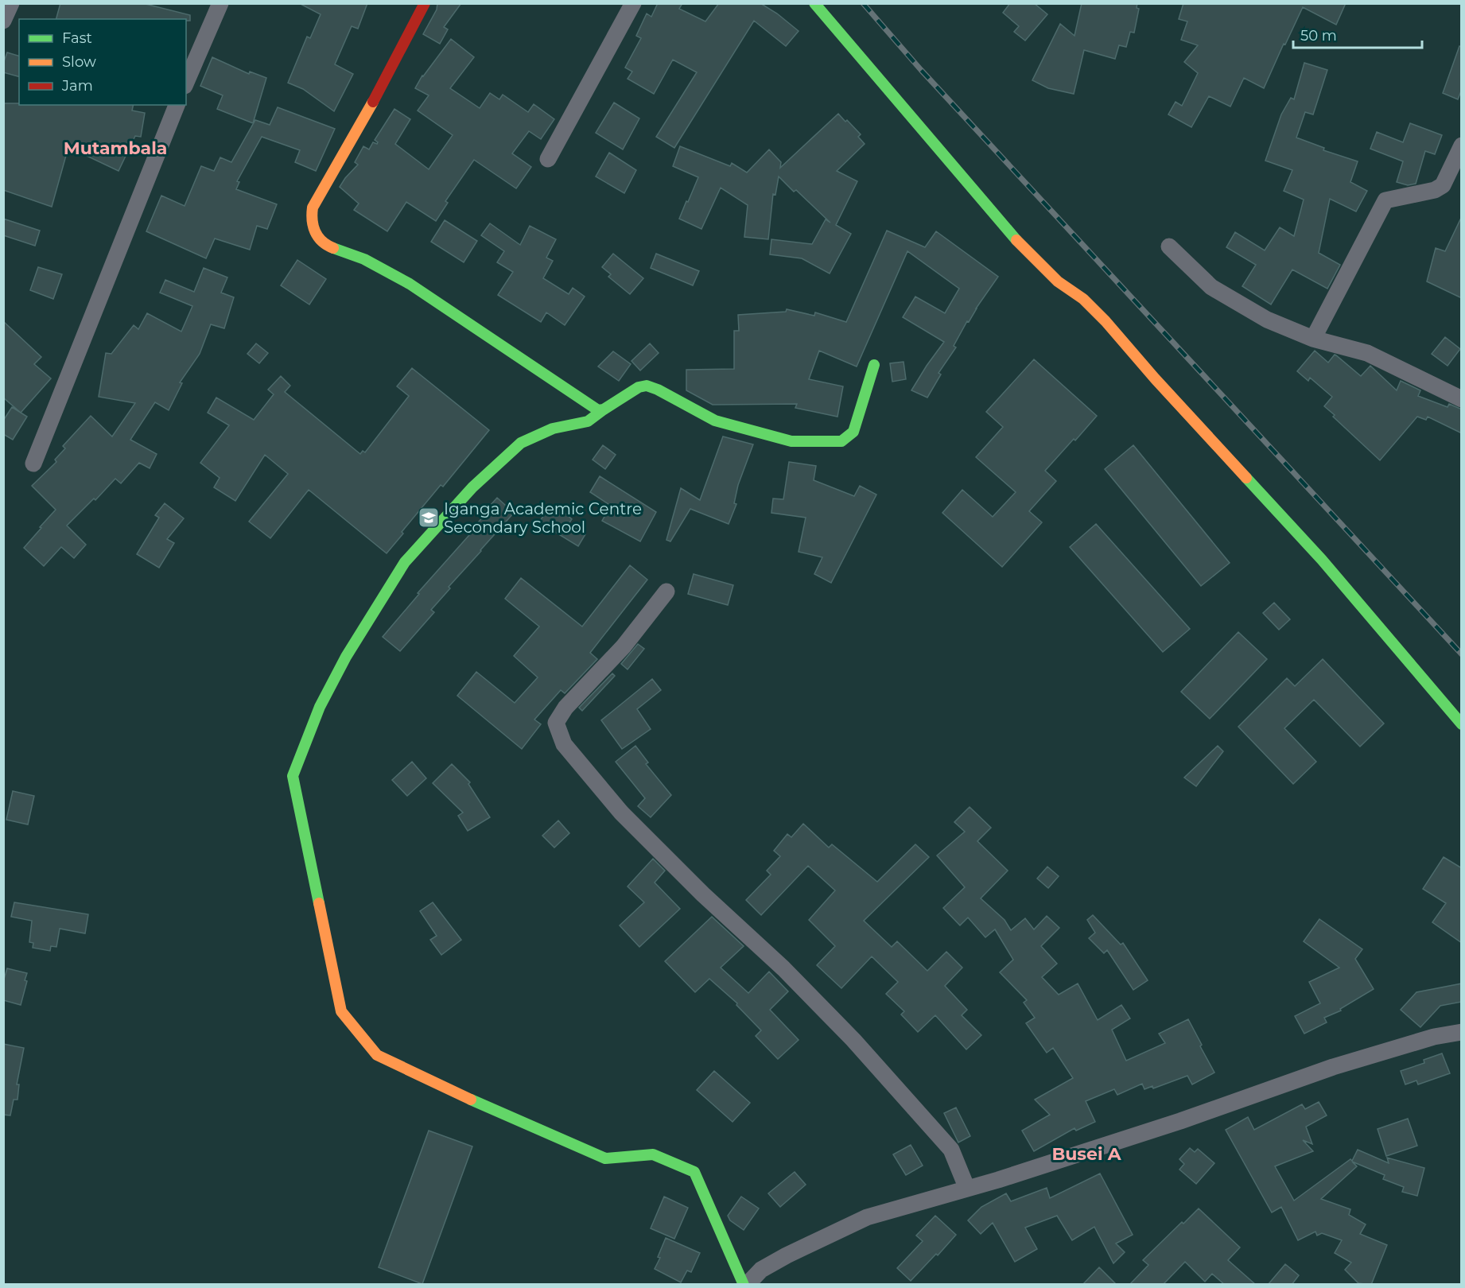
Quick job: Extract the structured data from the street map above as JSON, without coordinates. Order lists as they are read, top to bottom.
{
  "districts": ["Mutambala", "Busei A"],
  "places": {
    "school or university": ["Iganga Academic Centre Secondary School"]
  },
  "legend": ["Fast", "Slow", "Jam"],
  "scale_bar": "50 m"
}
